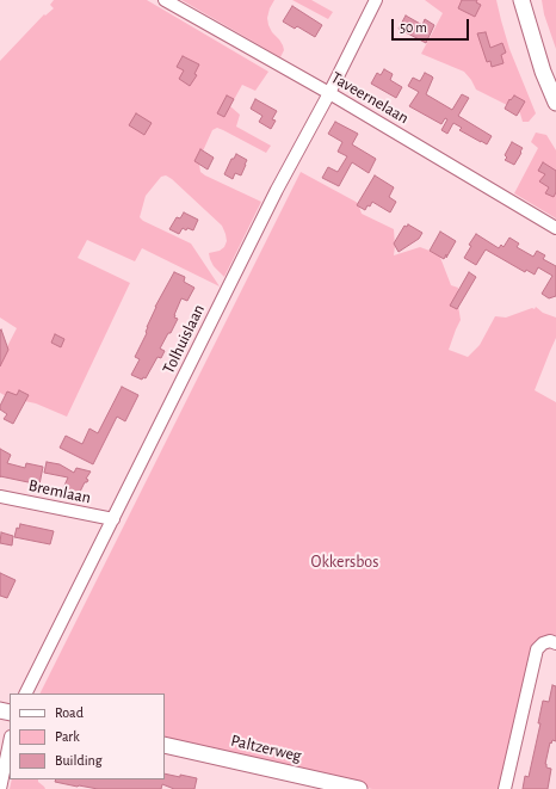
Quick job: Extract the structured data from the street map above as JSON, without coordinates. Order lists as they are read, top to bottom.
{
  "streets": {
    "street": [
      "Taveernelaan",
      "Tolhuislaan",
      "Bremlaan",
      "Paltzerweg"
    ]
  },
  "crossings": [
    ["Taveernelaan", "Tolhuislaan"],
    ["Tolhuislaan", "Bremlaan"]
  ],
  "parks": ["Okkersbos"],
  "legend": ["Road", "Park", "Building"],
  "scale_bar": "50 m"
}
